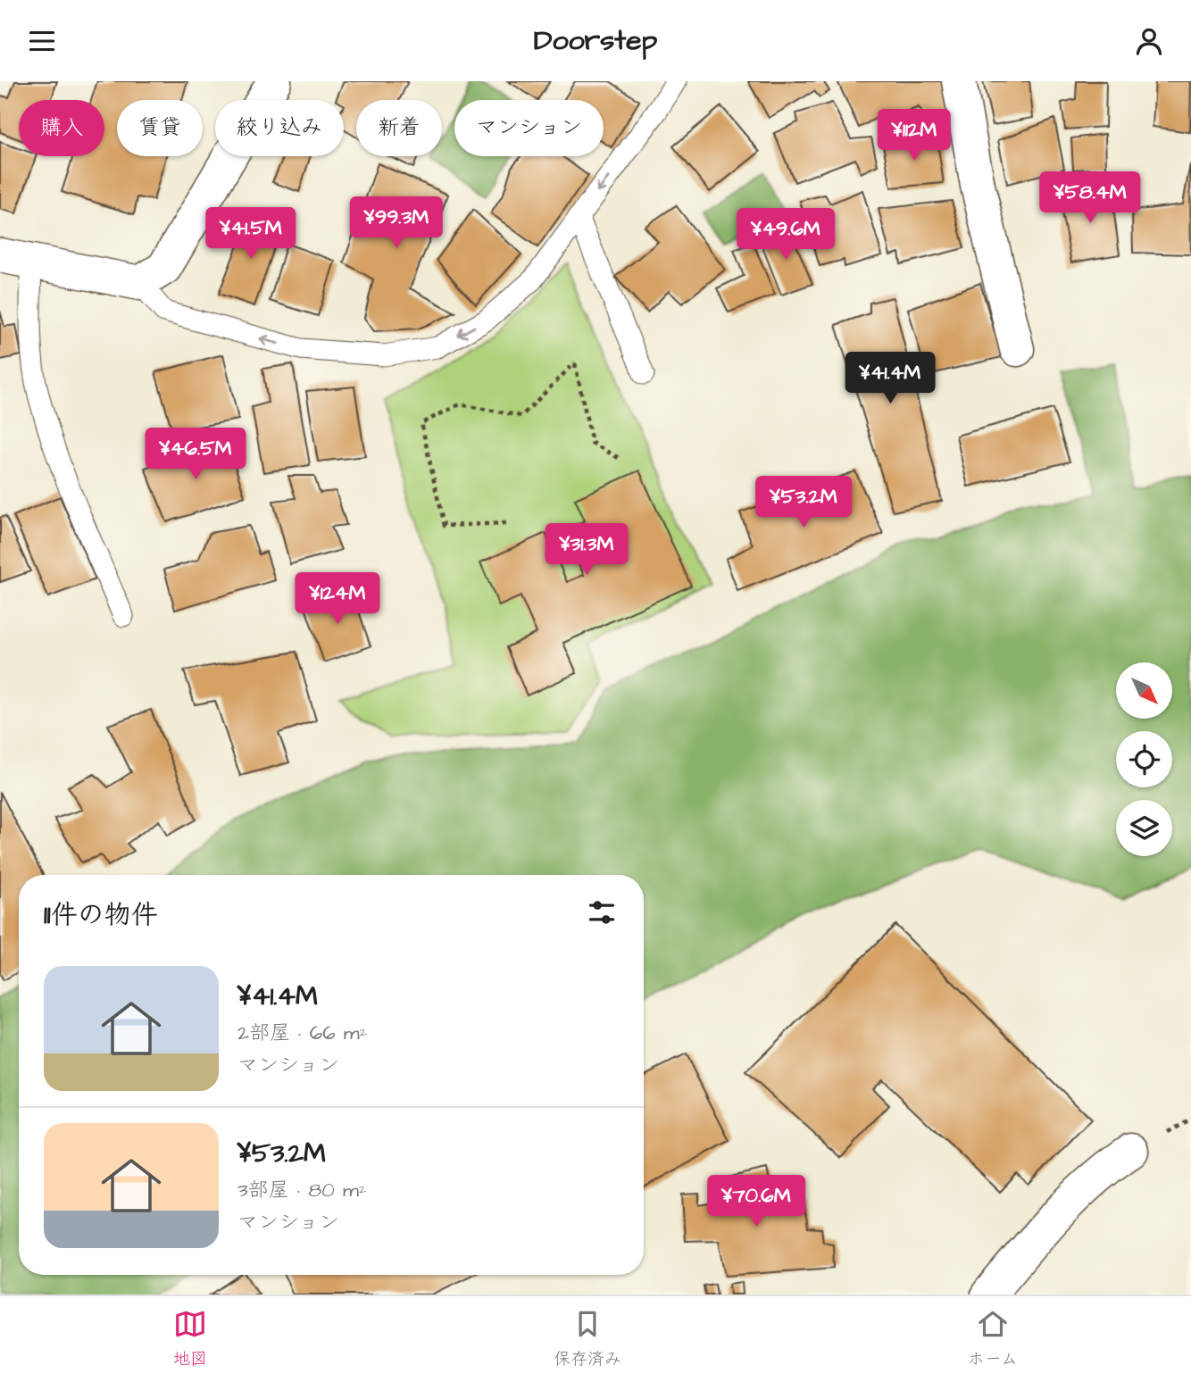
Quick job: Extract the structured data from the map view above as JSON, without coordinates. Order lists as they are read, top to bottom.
{
  "north": "bottom right",
  "page": {
    "header": "Doorstep",
    "chip": [
      "購入",
      "賃貸",
      "絞り込み",
      "新着",
      "マンション"
    ],
    "price": [
      "¥112M",
      "¥58.4M",
      "¥99.3M",
      "¥41.5M",
      "¥49.6M",
      "¥41.4M",
      "¥46.5M",
      "¥53.2M",
      "¥31.3M",
      "¥124M",
      "¥70.6M"
    ],
    "heading": "11件の物件",
    "list": [
      {
        "name": "¥41.4M",
        "note": "2部屋 · 66 m² · マンション"
      },
      {
        "name": "¥53.2M",
        "note": "3部屋 · 80 m² · マンション"
      }
    ],
    "tabs": ["地図", "保存済み", "ホーム"]
  }
}
